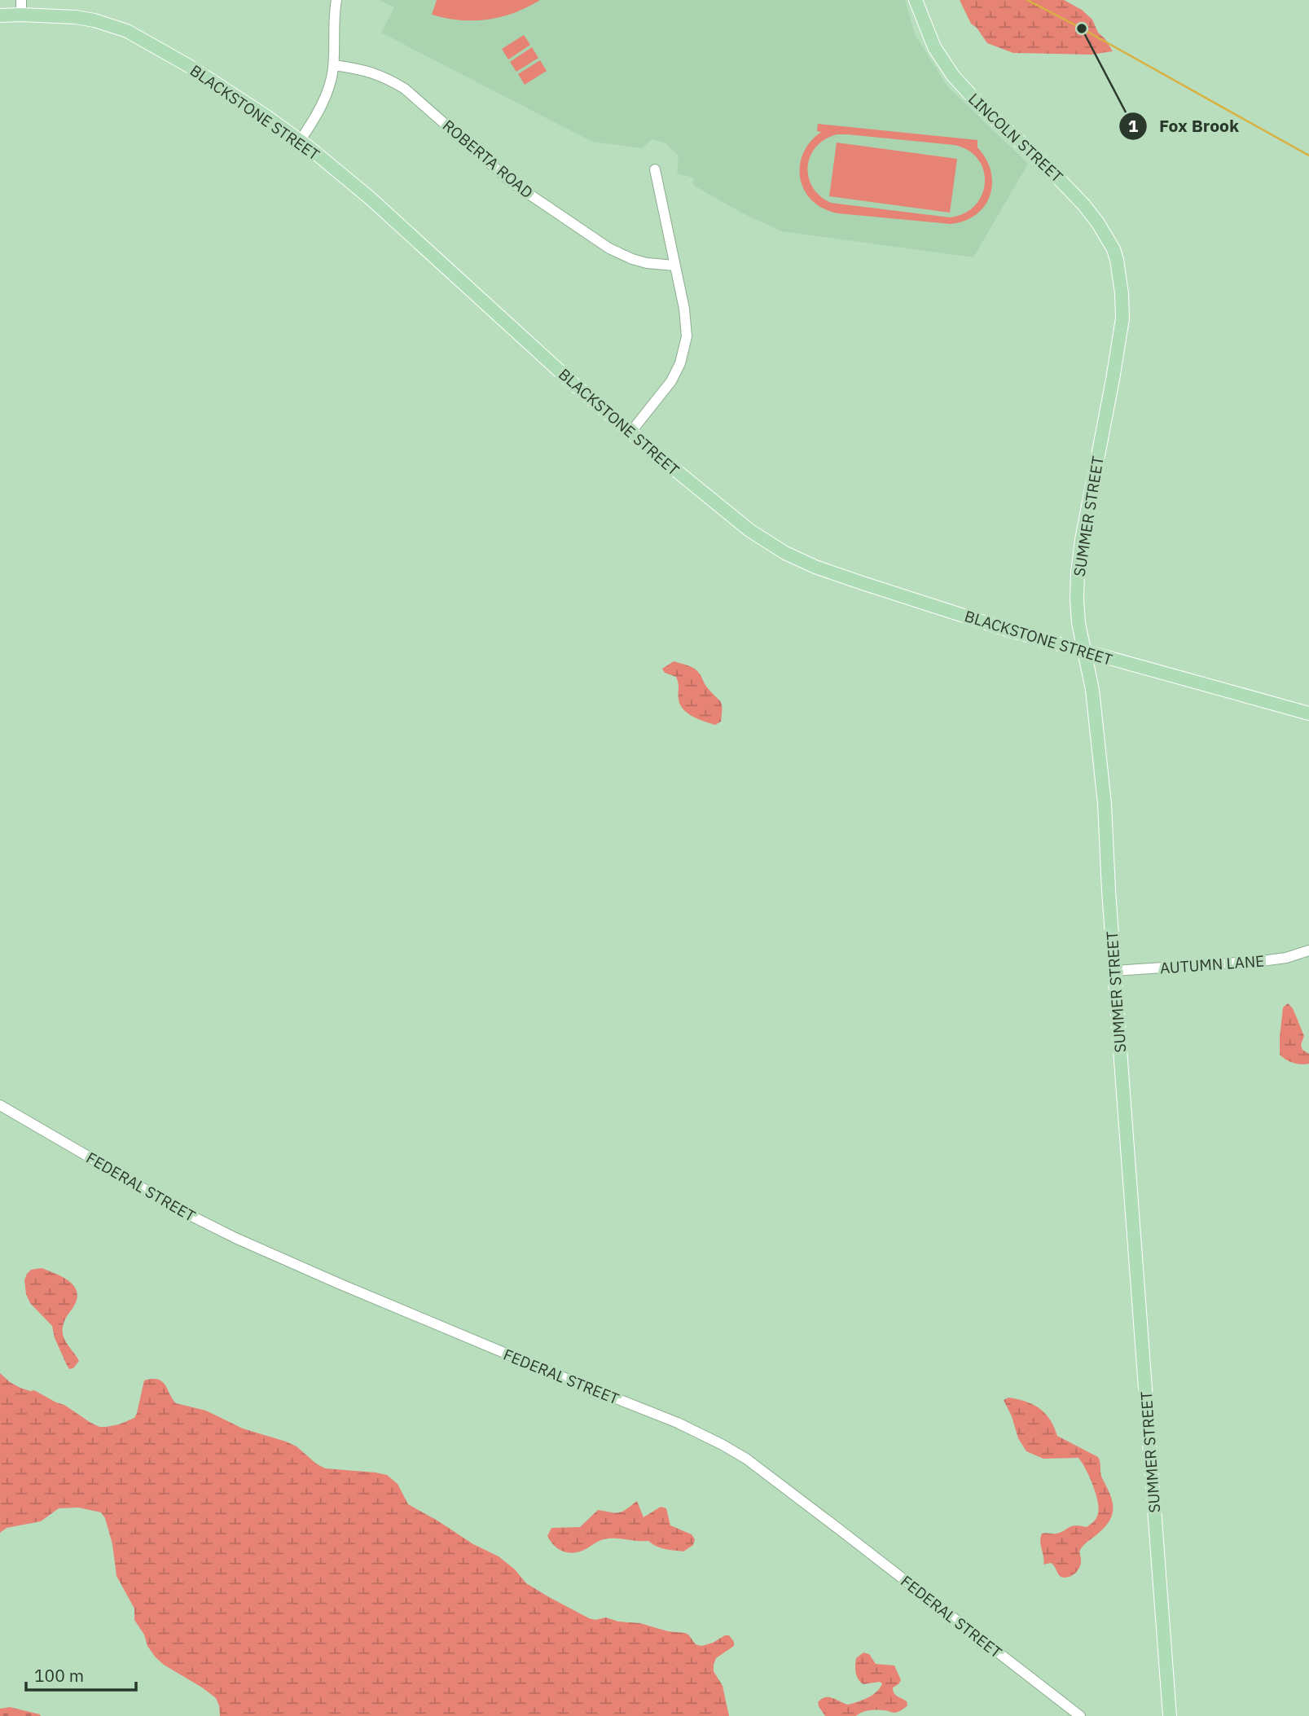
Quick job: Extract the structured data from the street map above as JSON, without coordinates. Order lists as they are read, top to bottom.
{
  "streets": {
    "main road": ["BLACKSTONE STREET", "LINCOLN STREET", "SUMMER STREET"],
    "street": ["ROBERTA ROAD", "AUTUMN LANE", "FEDERAL STREET"]
  },
  "crossings": [
    ["BLACKSTONE STREET", "SUMMER STREET"],
    ["LINCOLN STREET", "SUMMER STREET"],
    ["SUMMER STREET", "AUTUMN LANE"]
  ],
  "places": ["Fox Brook"],
  "scale_bar": "100 m"
}
